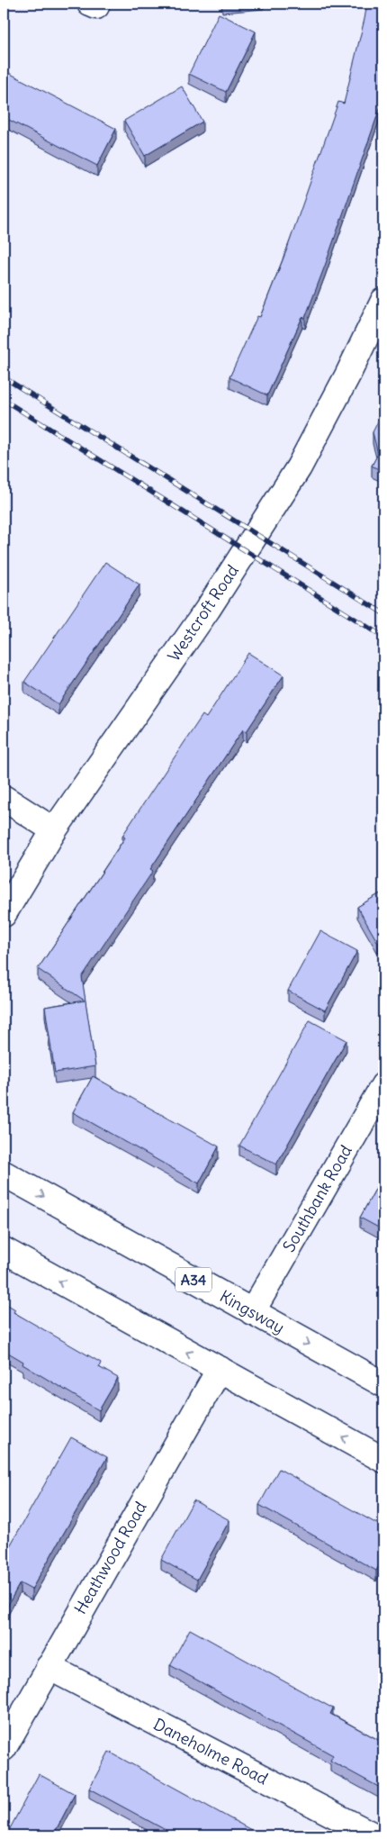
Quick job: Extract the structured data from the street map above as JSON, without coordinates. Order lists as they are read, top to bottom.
{
  "streets": {
    "main road": [
      "Westcroft Road",
      "Southbank Road",
      "A34",
      "Kingsway",
      "Heathwood Road",
      "Daneholme Road"
    ]
  },
  "crossings": [
    ["Southbank Road", "Kingsway"],
    ["Heathwood Road", "Daneholme Road"]
  ]
}
